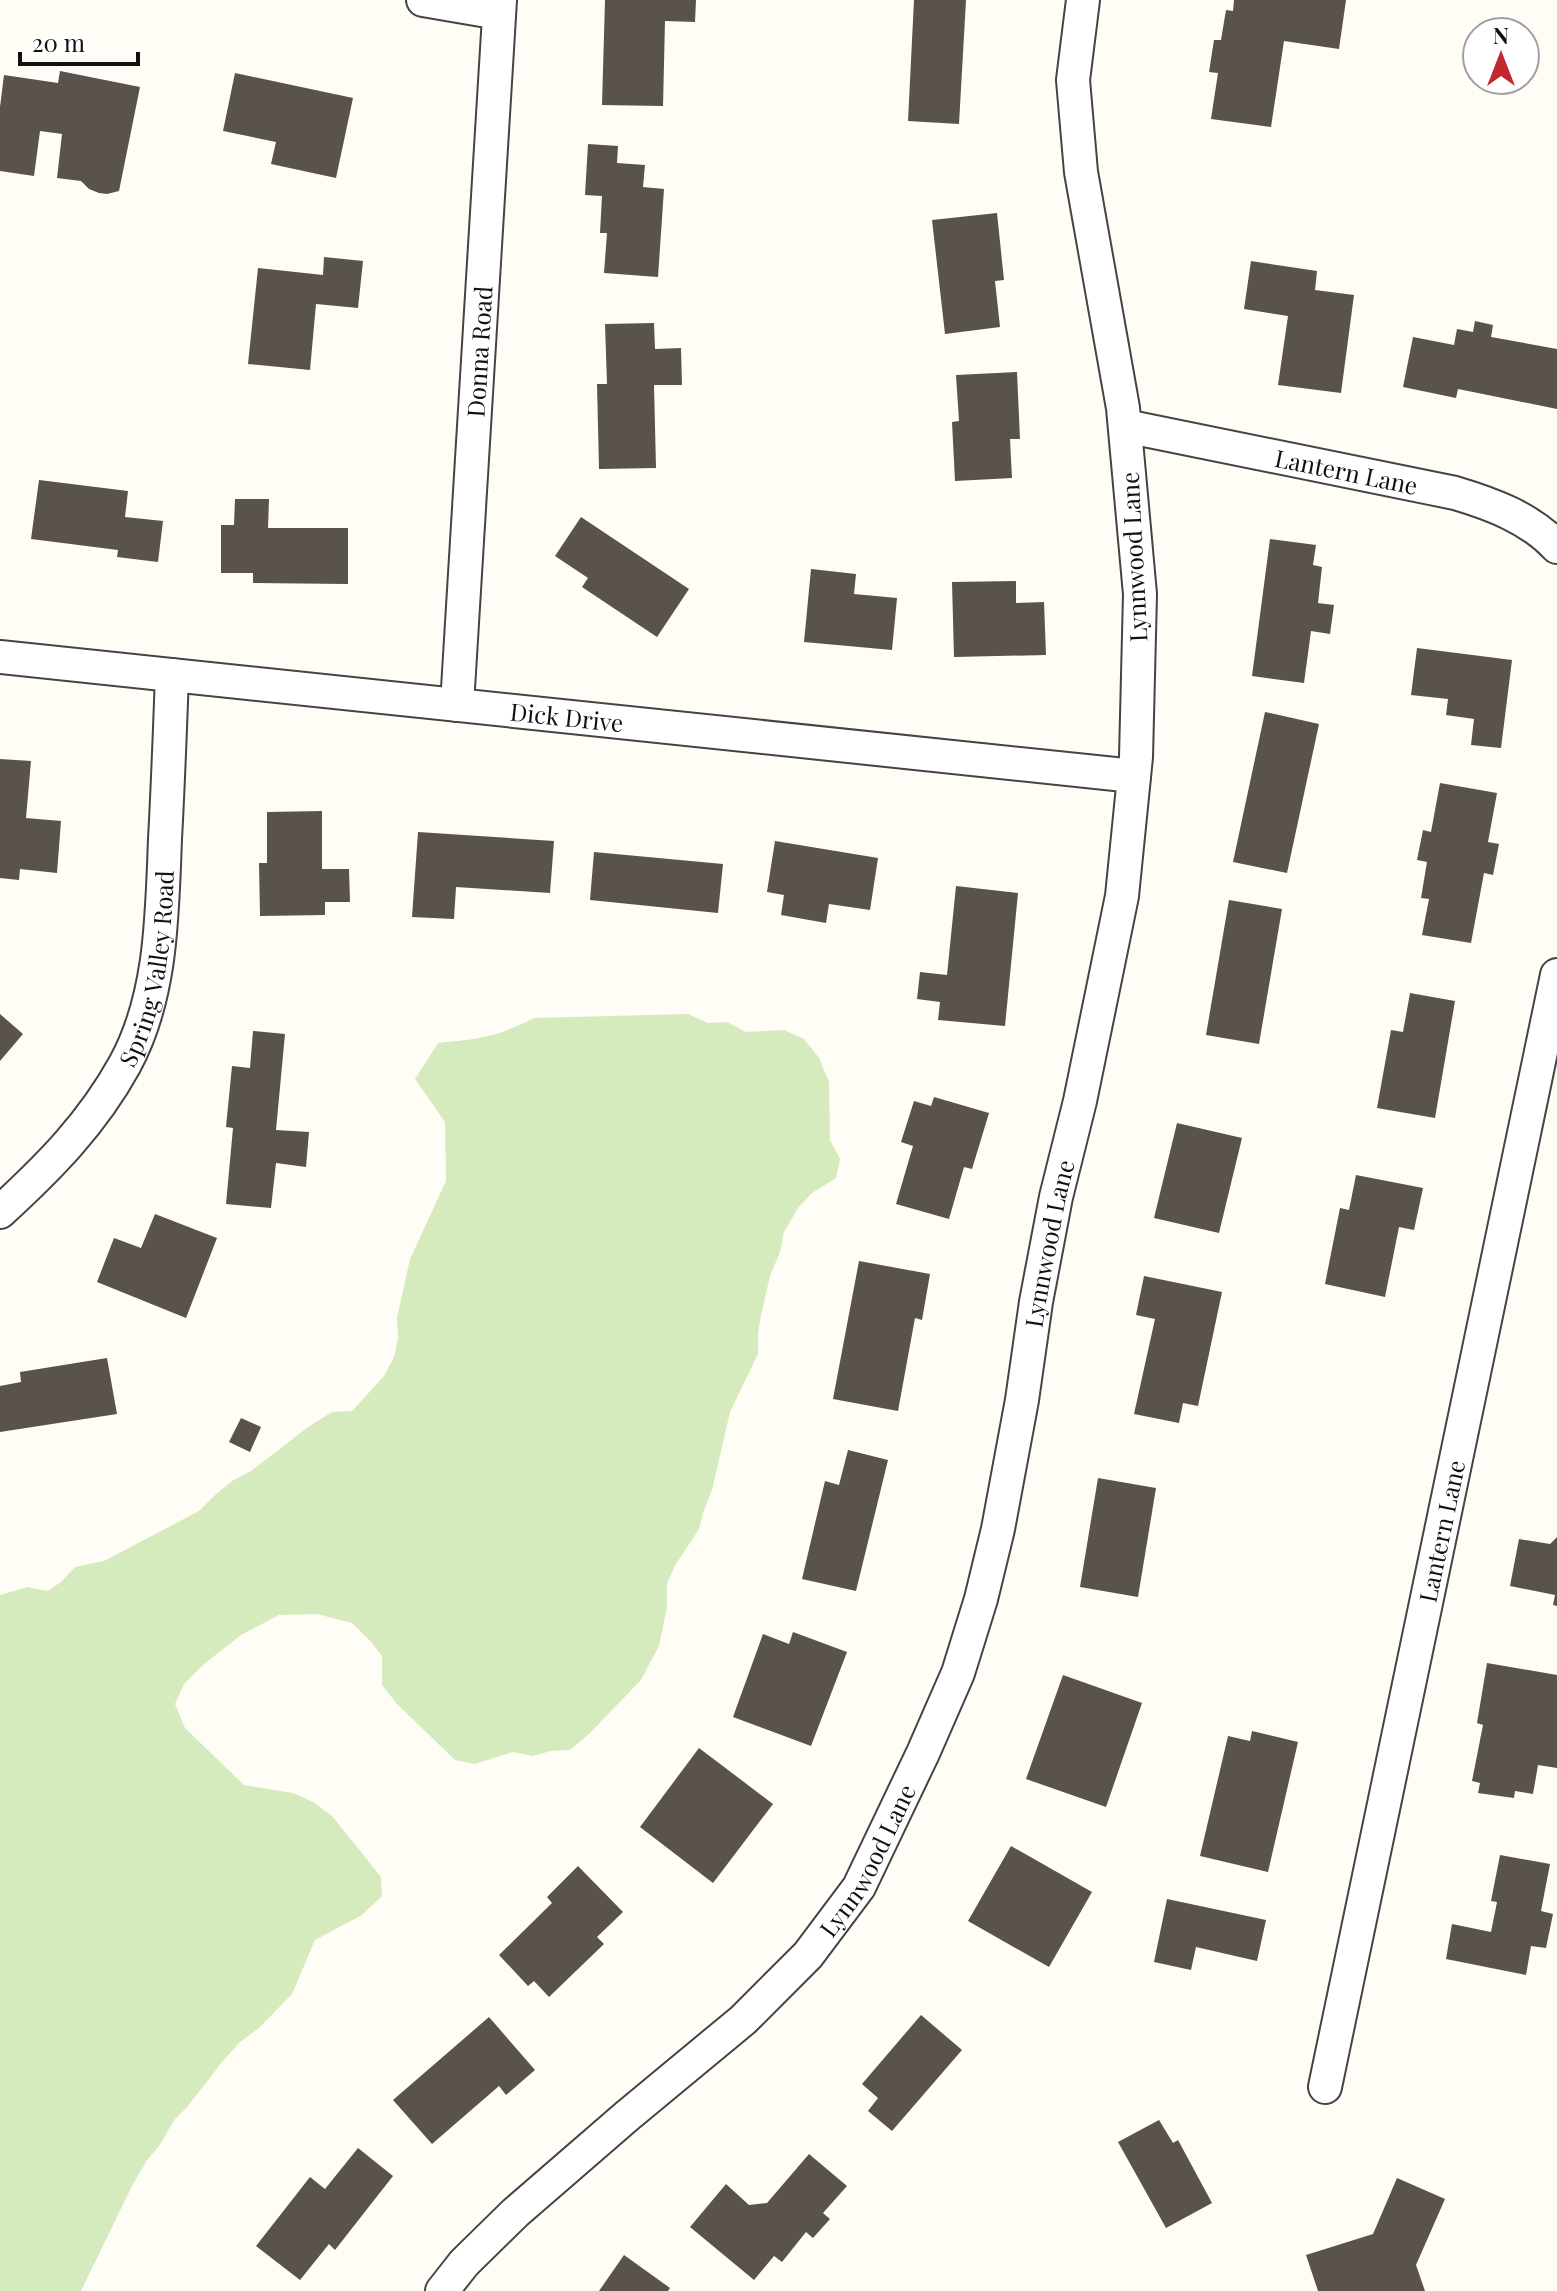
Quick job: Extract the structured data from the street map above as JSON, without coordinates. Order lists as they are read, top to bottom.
{
  "streets": {
    "street": [
      "Donna Road",
      "Lantern Lane",
      "Lynnwood Lane",
      "Dick Drive",
      "Spring Valley Road"
    ]
  },
  "crossings": [
    ["Donna Road", "Dick Drive"],
    ["Lantern Lane", "Lynnwood Lane"],
    ["Lynnwood Lane", "Dick Drive"],
    ["Dick Drive", "Spring Valley Road"]
  ],
  "scale_bar": "20 m",
  "north": "top"
}
